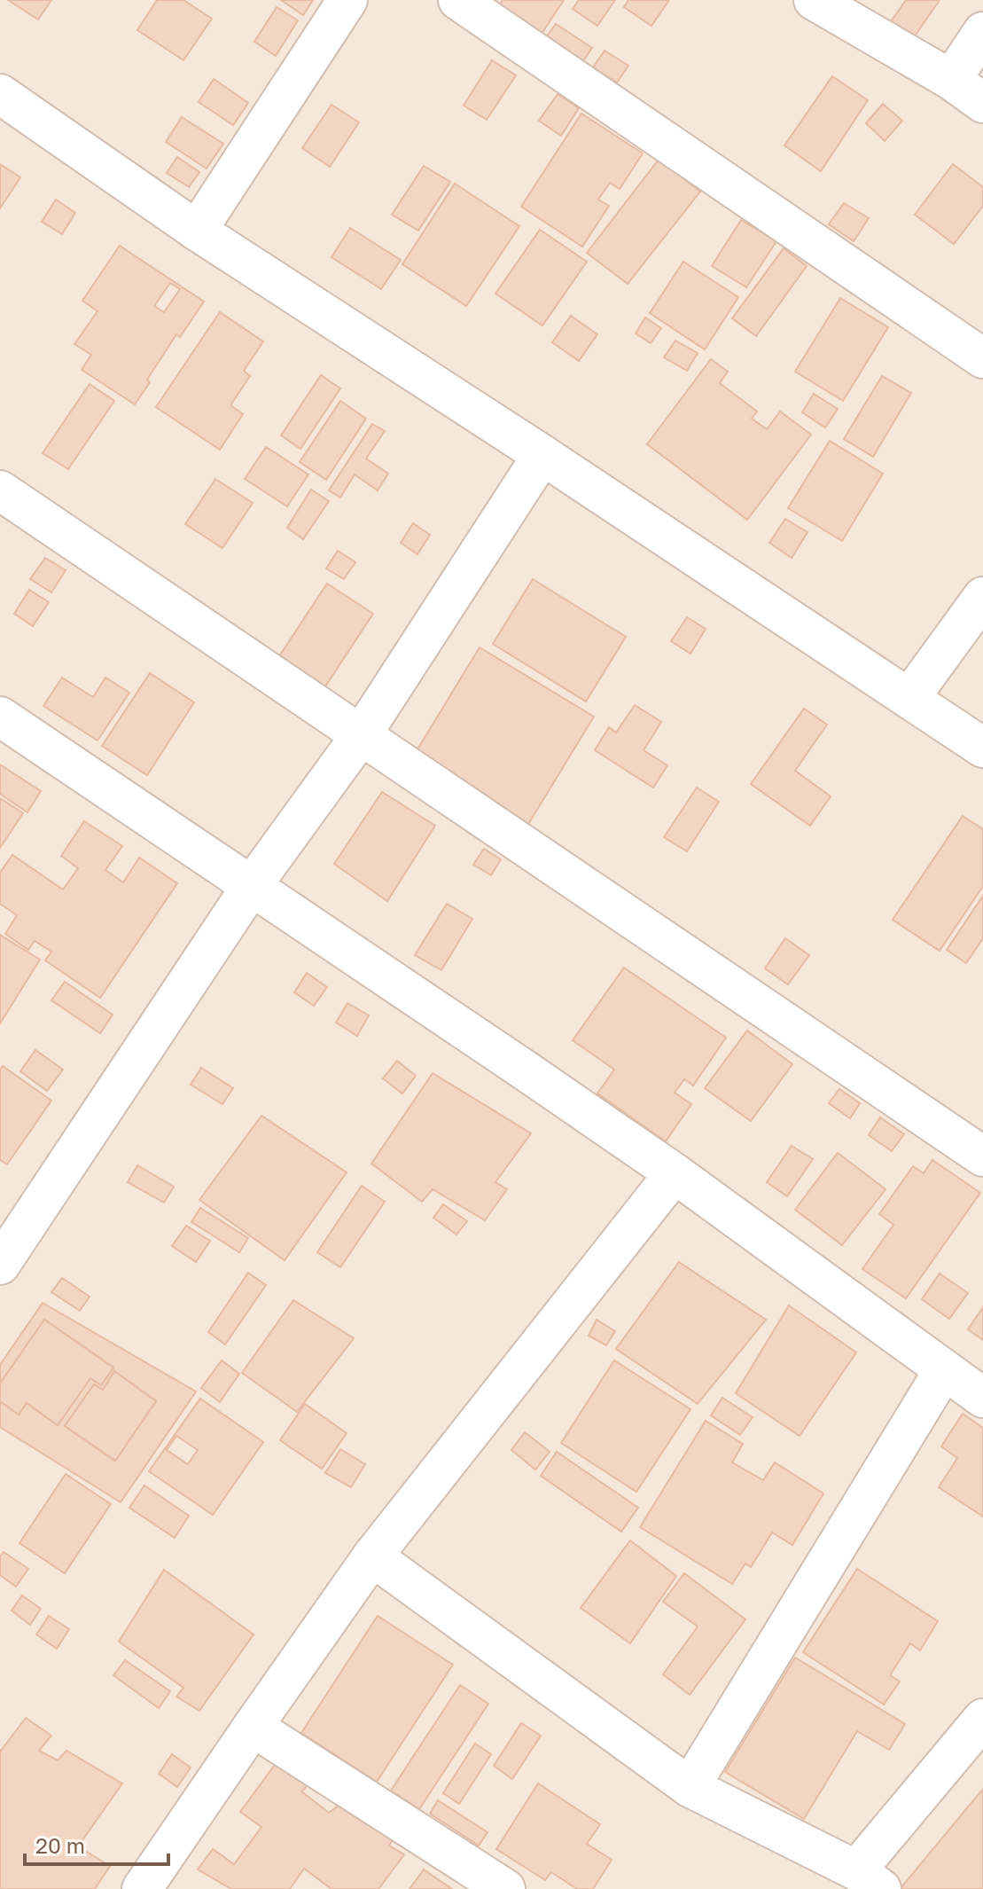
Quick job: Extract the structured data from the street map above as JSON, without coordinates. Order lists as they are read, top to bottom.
{
  "scale_bar": "20 m"
}
